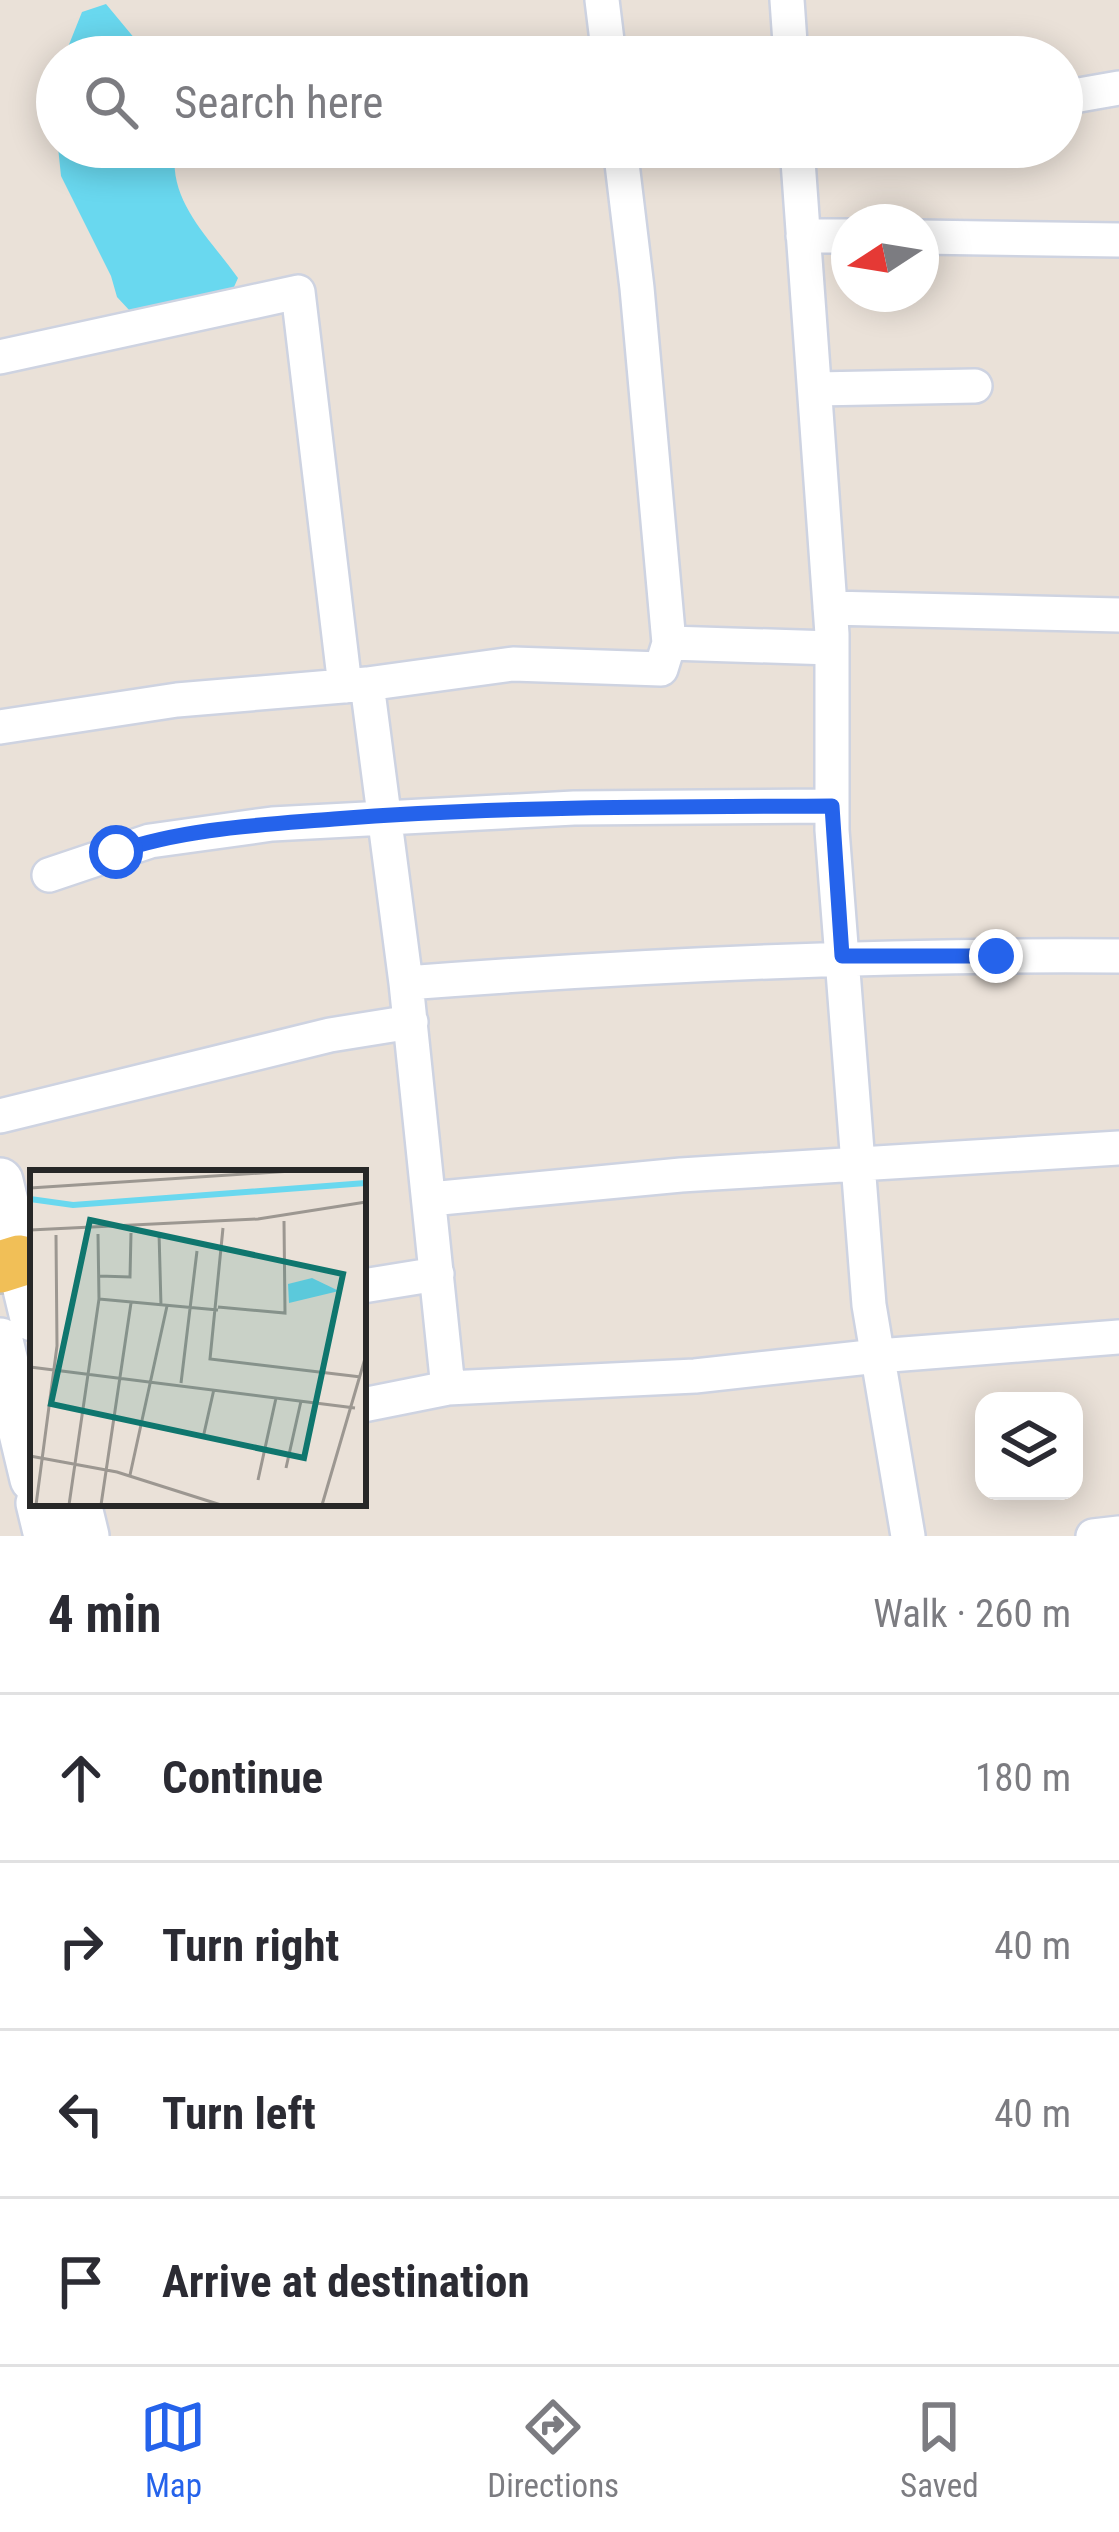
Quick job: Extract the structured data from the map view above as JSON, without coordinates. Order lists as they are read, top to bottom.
{
  "north": "left",
  "page": {
    "search": "Search here",
    "heading": ["4 min", "Walk · 260 m"],
    "list": [
      ["Continue", "180 m"],
      ["Turn right", "40 m"],
      ["Turn left", "40 m"],
      "Arrive at destination"
    ],
    "nav": ["Map", "Directions", "Saved"]
  }
}
